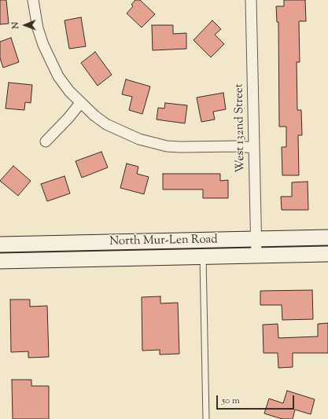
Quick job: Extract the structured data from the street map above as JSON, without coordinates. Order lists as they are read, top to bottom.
{
  "streets": {
    "main road": ["North Mur-Len Road"],
    "street": ["West 132nd Street"]
  },
  "crossings": [
    ["West 132nd Street", "North Mur-Len Road"]
  ],
  "scale_bar": "50 m",
  "north": "left"
}
